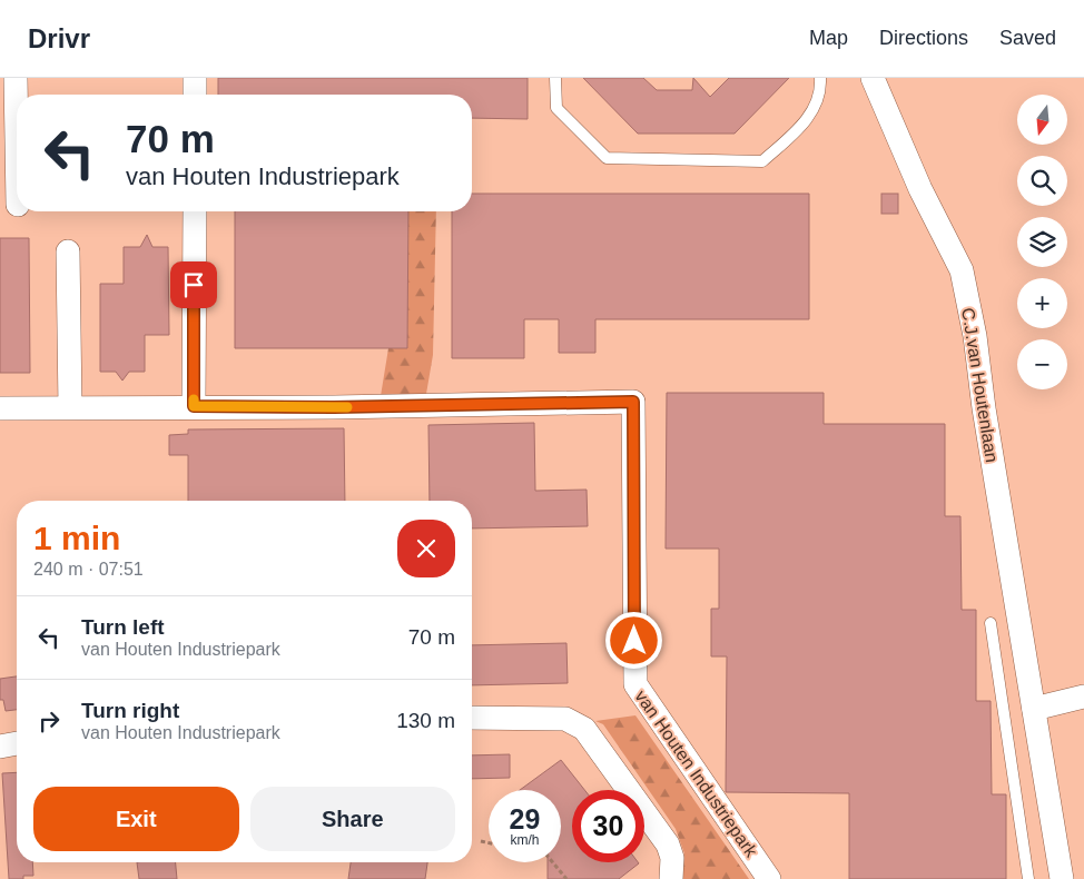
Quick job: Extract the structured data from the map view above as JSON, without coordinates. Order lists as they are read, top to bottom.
{
  "streets": {
    "street": ["C.J.van Houtenlaan", "van Houten Industriepark"]
  },
  "north": "bottom",
  "page": {
    "header": "Drivr",
    "nav": ["Map", "Directions", "Saved"],
    "map_buttons": ["+", "−"],
    "turn": ["70 m", "van Houten Industriepark"],
    "heading": ["1 min", "240 m · 07:51"],
    "list": [
      {
        "name": "Turn left",
        "note": "van Houten Industriepark",
        "value": "70 m"
      },
      {
        "name": "Turn right",
        "note": "van Houten Industriepark",
        "value": "130 m"
      }
    ],
    "buttons": ["Exit", "Share"],
    "speed": "29 km/h",
    "limit": "30"
  }
}
